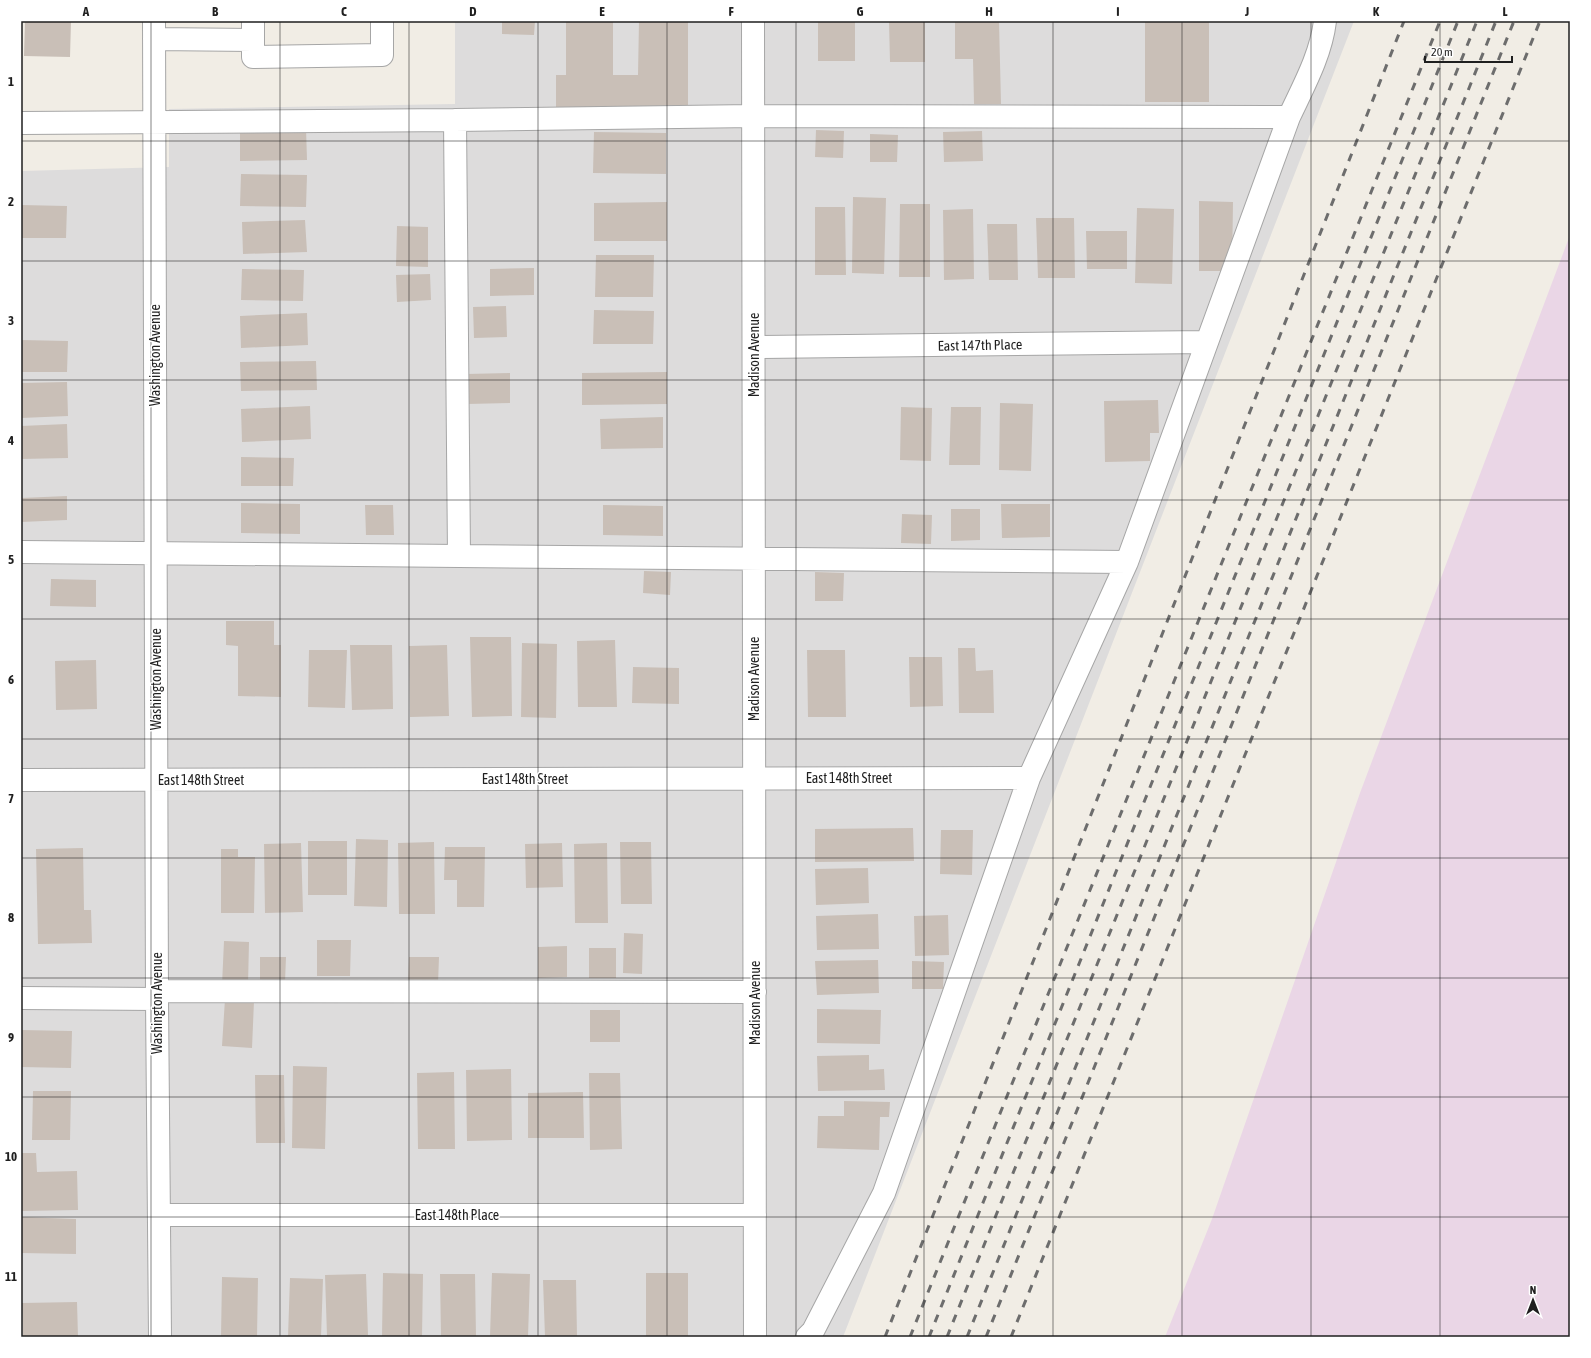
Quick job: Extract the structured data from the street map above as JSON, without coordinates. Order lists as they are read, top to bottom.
{
  "streets": {
    "street": [
      "East 147th Place",
      "Washington Avenue",
      "Madison Avenue",
      "East 148th Street",
      "East 148th Place"
    ]
  },
  "crossings": [
    ["East 147th Place", "Madison Avenue"],
    ["Washington Avenue", "East 148th Street"],
    ["Washington Avenue", "East 148th Place"],
    ["Madison Avenue", "East 148th Street"],
    ["Madison Avenue", "East 148th Place"]
  ],
  "scale_bar": "20 m",
  "north": "top",
  "grid": {
    "columns": [
      "A",
      "B",
      "C",
      "D",
      "E",
      "F",
      "G",
      "H",
      "I",
      "J",
      "K",
      "L"
    ],
    "rows": [
      "1",
      "2",
      "3",
      "4",
      "5",
      "6",
      "7",
      "8",
      "9",
      "10",
      "11"
    ]
  }
}
